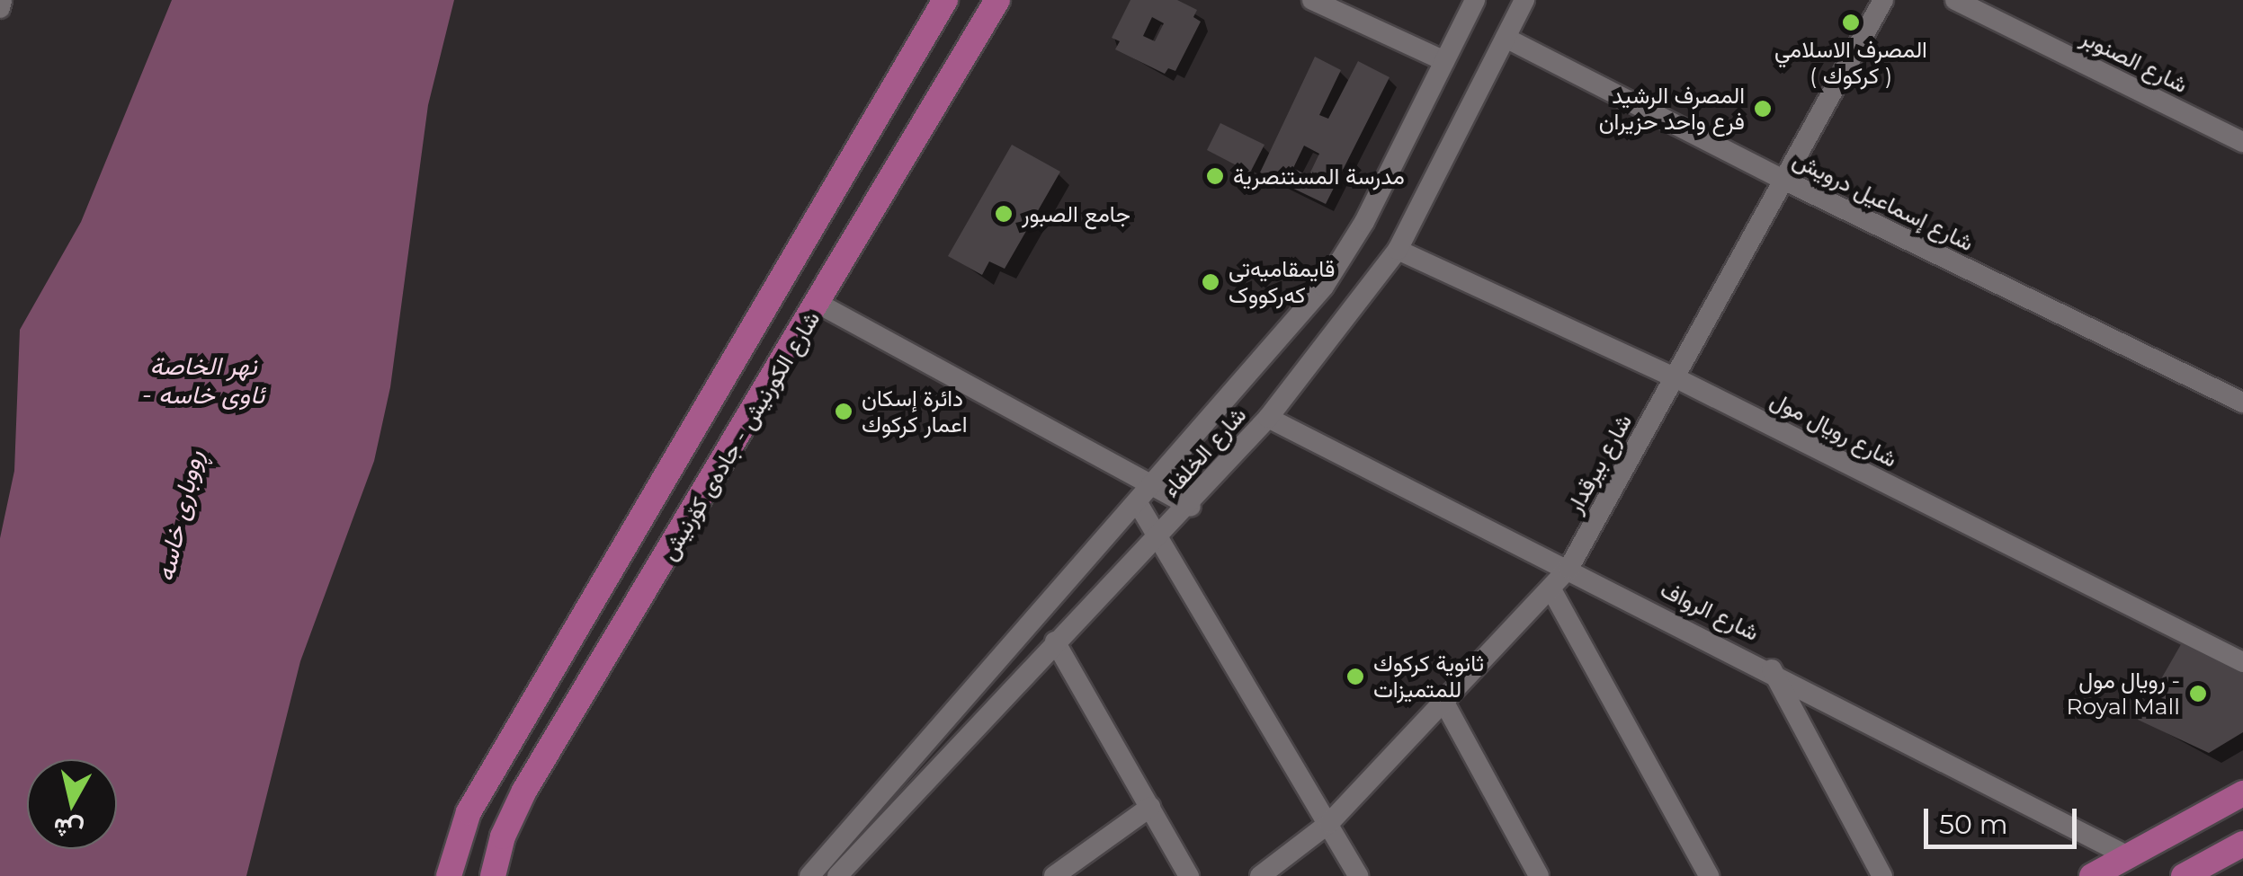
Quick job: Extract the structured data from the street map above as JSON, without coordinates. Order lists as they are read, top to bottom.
{
  "streets": {
    "main road": ["شارع الكورنيش - جادەی کۆرنیش"],
    "street": [
      "شارع الصنوبر",
      "شارع إسماعيل درويش",
      "شارع رويال مول",
      "شارع الخلفاء",
      "شارع بيرقدار",
      "شارع الرواف"
    ]
  },
  "crossings": [
    ["شارع إسماعيل درويش", "شارع الخلفاء"],
    ["شارع إسماعيل درويش", "شارع بيرقدار"],
    ["شارع رويال مول", "شارع الخلفاء"],
    ["شارع رويال مول", "شارع بيرقدار"],
    ["شارع الخلفاء", "شارع الرواف"],
    ["شارع بيرقدار", "شارع الرواف"]
  ],
  "water": ["نهر الخاصة - ئاوی خاسە", "ڕووباری خاسە"],
  "places": [
    "المصرف الاسلامي ( كركوك )",
    "المصرف الرشید فرع واحد حزیران",
    "مدرسة المستنصرية",
    "جامع الصبور",
    "قایمقامیەتی کەرکووک",
    "دائرة إسكان اعمار كركوك",
    "ثانوية كركوك للمتميزات",
    "رويال مول - Royal Mall"
  ],
  "scale_bar": "50 m",
  "north": "bottom"
}
